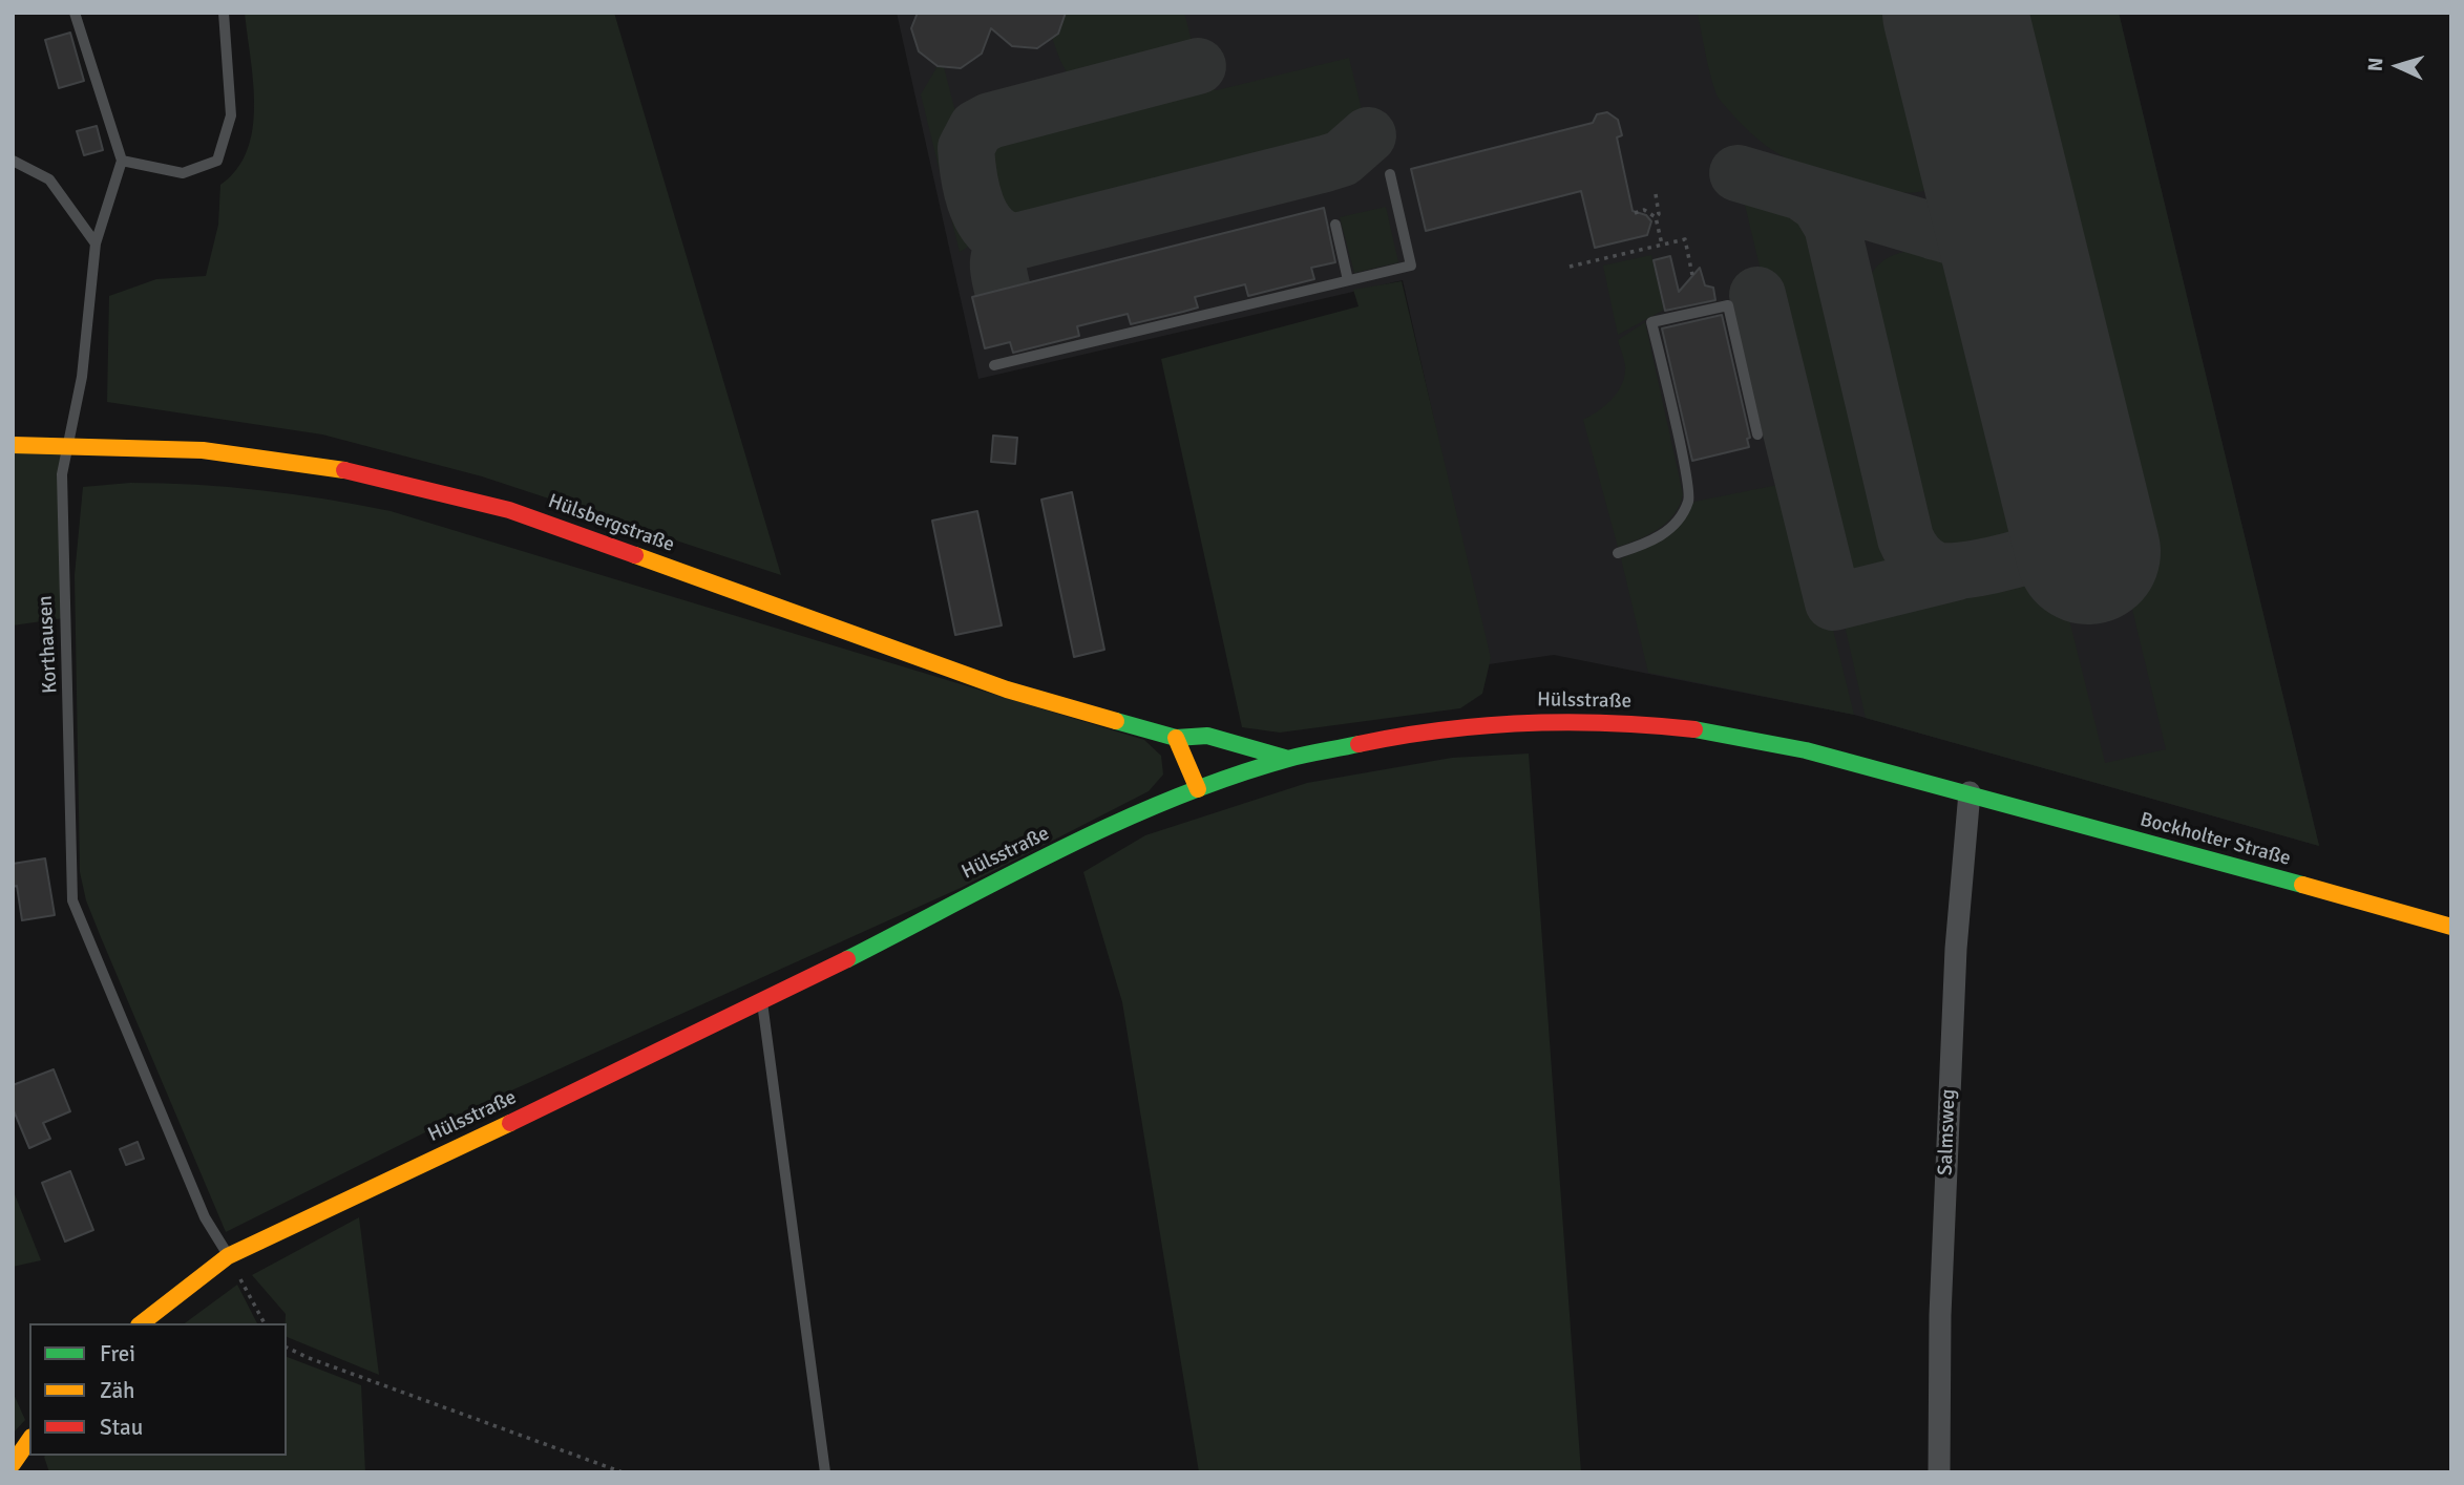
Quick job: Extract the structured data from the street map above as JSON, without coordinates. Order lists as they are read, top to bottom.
{
  "streets": {
    "street": [
      "Hülsbergstraße",
      "Hülsstraße",
      "Bockholter Straße",
      "Salmsweg"
    ],
    "lane": ["Korthausen"]
  },
  "crossings": [
    ["Hülsbergstraße", "Korthausen"],
    ["Hülsbergstraße", "Hülsstraße"],
    ["Korthausen", "Hülsstraße"],
    ["Hülsstraße", "Bockholter Straße"],
    ["Hülsstraße", "Salmsweg"],
    ["Bockholter Straße", "Salmsweg"]
  ],
  "legend": ["Frei", "Zäh", "Stau"],
  "north": "left"
}
